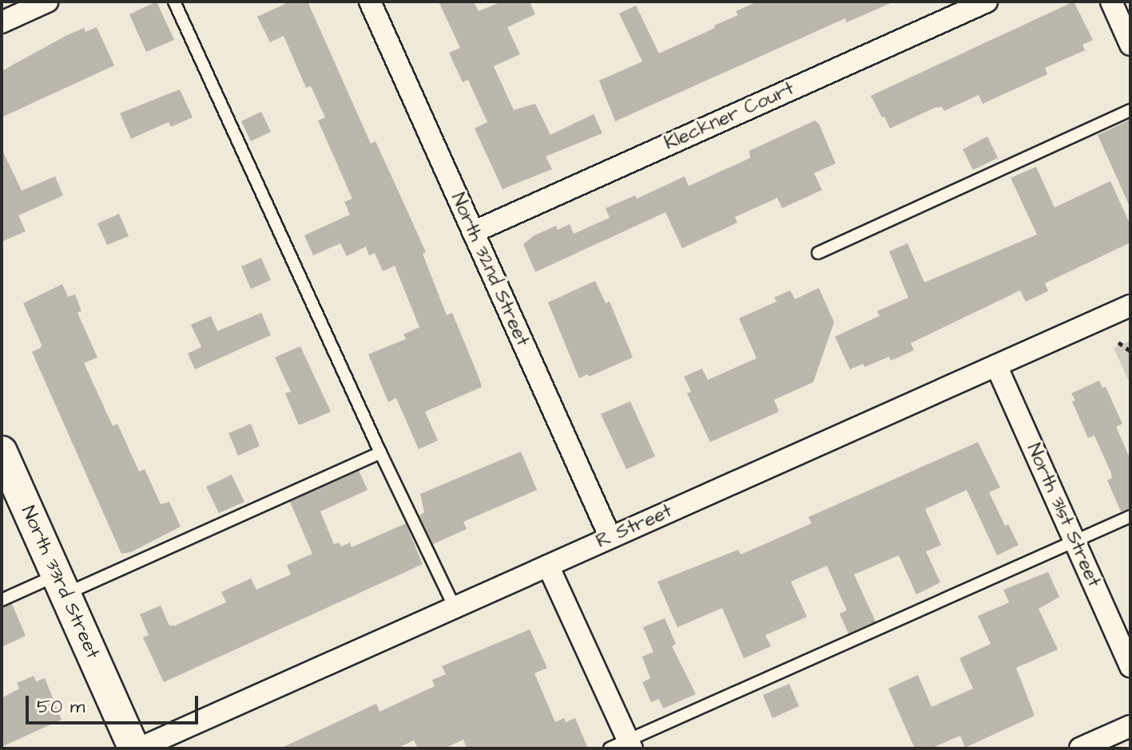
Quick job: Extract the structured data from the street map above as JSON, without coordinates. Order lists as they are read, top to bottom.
{
  "streets": {
    "main road": ["North 33rd Street"],
    "street": [
      "Kleckner Court",
      "North 32nd Street",
      "North 31st Street",
      "R Street"
    ]
  },
  "crossings": [
    ["Kleckner Court", "North 32nd Street"],
    ["North 32nd Street", "R Street"],
    ["North 31st Street", "R Street"],
    ["R Street", "North 33rd Street"]
  ],
  "scale_bar": "50 m"
}
